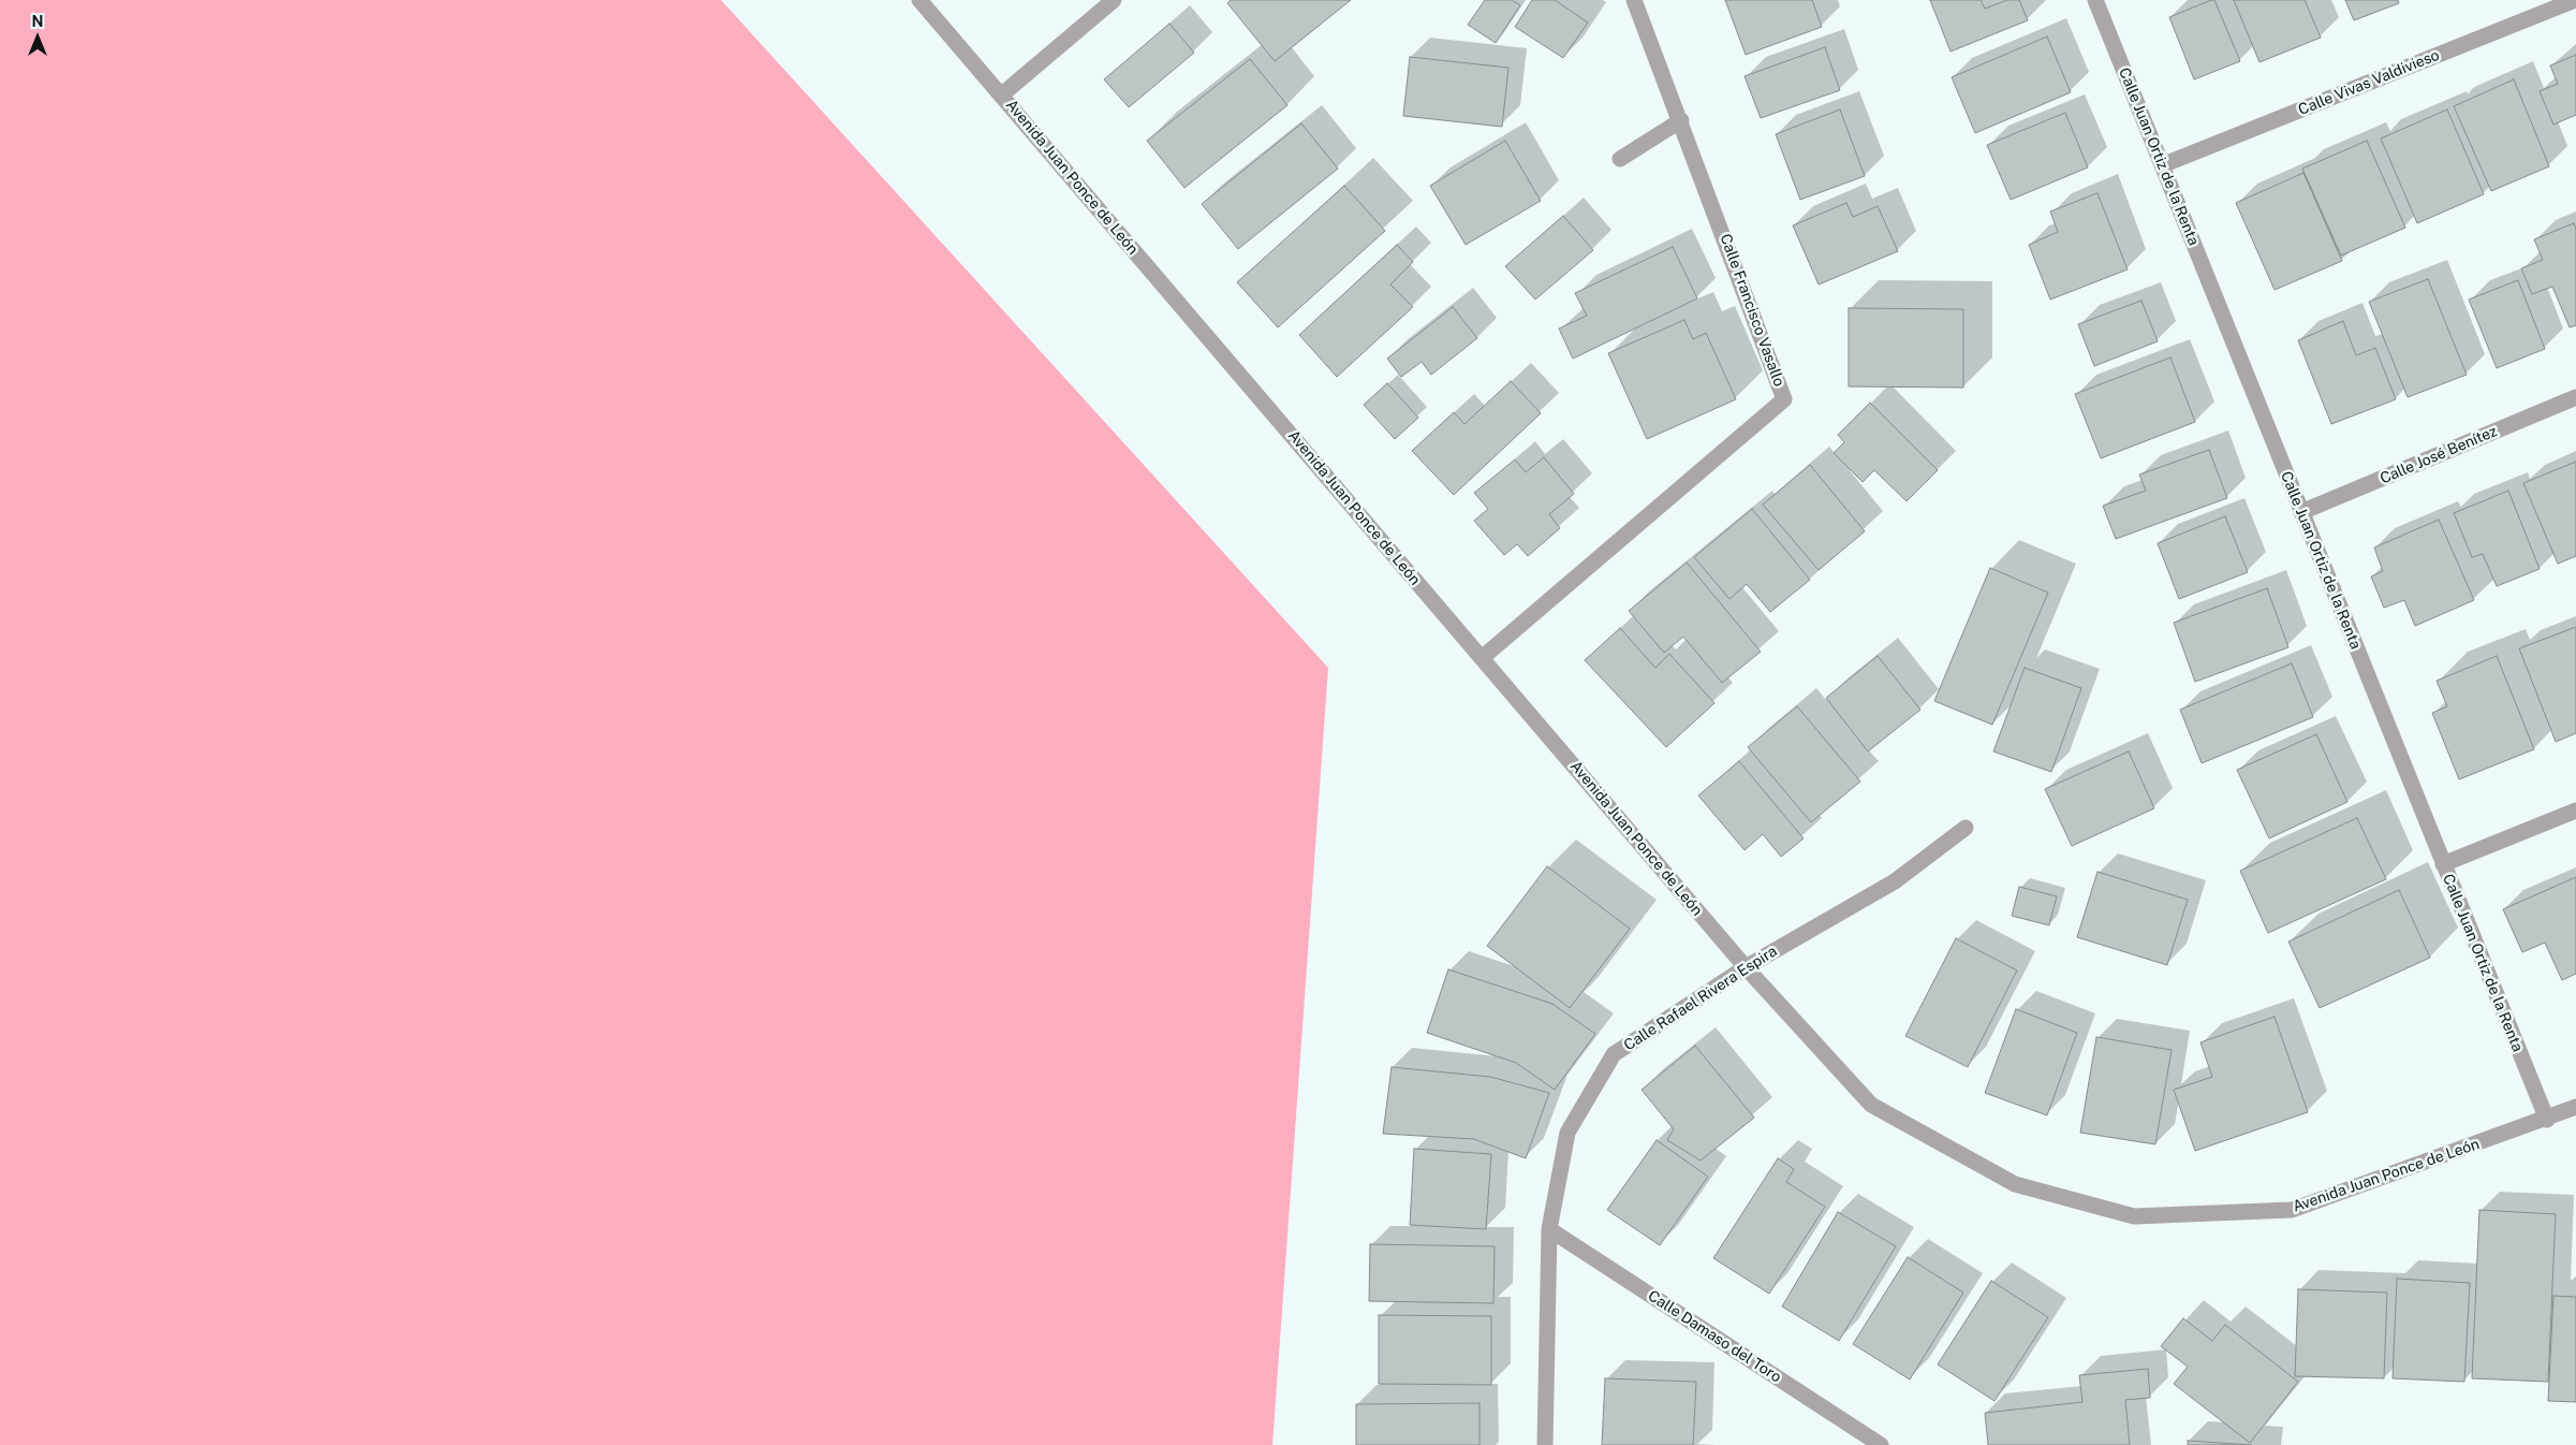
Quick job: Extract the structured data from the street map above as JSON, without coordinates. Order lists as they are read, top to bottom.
{
  "streets": {
    "street": [
      "Calle Vivas Valdivieso",
      "Calle Juan Ortiz de la Renta",
      "Avenida Juan Ponce de León",
      "Calle Francisco Vasallo",
      "Calle José Benítez",
      "Calle Rafael Rivera Espira",
      "Calle Damaso del Toro"
    ]
  },
  "crossings": [
    ["Calle Vivas Valdivieso", "Calle Juan Ortiz de la Renta"],
    ["Calle Juan Ortiz de la Renta", "Avenida Juan Ponce de León"],
    ["Calle Juan Ortiz de la Renta", "Calle José Benítez"],
    ["Avenida Juan Ponce de León", "Calle Francisco Vasallo"],
    ["Avenida Juan Ponce de León", "Calle Rafael Rivera Espira"],
    ["Calle Rafael Rivera Espira", "Calle Damaso del Toro"]
  ],
  "north": "top"
}
